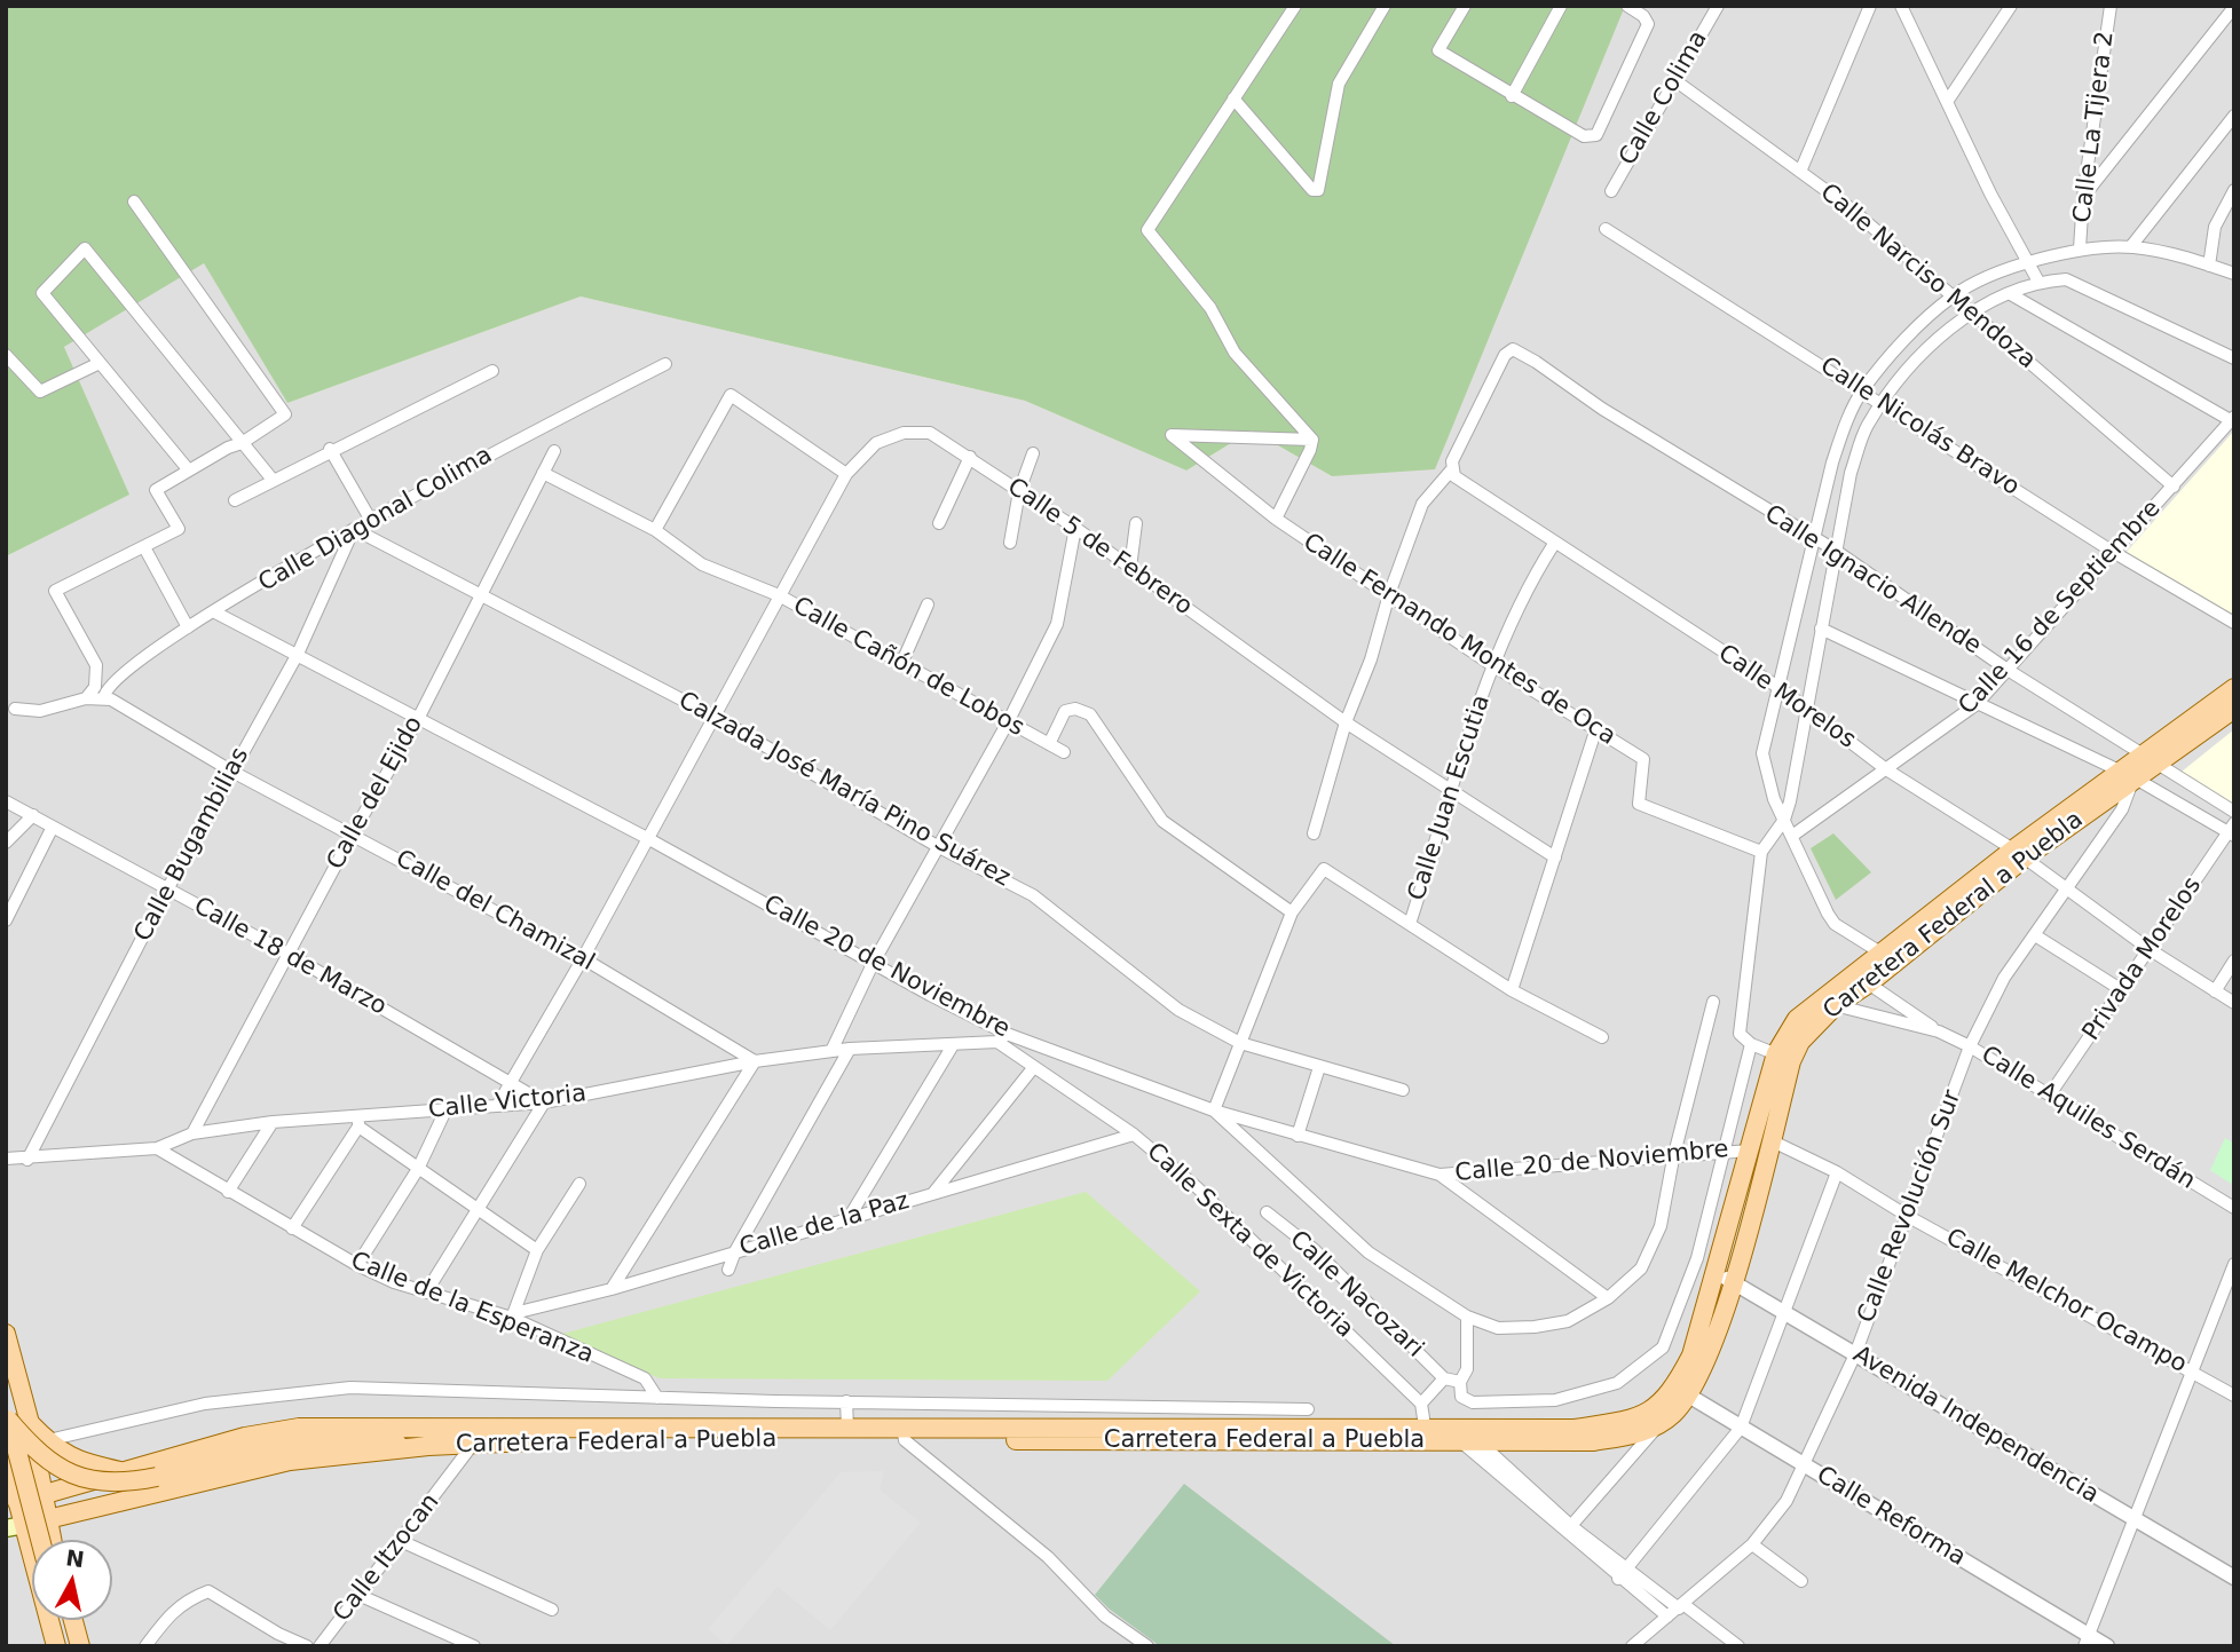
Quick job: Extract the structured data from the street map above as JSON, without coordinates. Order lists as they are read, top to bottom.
{
  "streets": {
    "main road": ["Carretera Federal a Puebla"],
    "street": [
      "Calle Colima",
      "Calle La Tijera 2",
      "Calle Narciso Mendoza",
      "Calle Nicolás Bravo",
      "Calle Diagonal Colima",
      "Calle 5 de Febrero",
      "Calle Ignacio Allende",
      "Calle 16 de Septiembre",
      "Calle Fernando Montes de Oca",
      "Calle Cañón de Lobos",
      "Calle Morelos",
      "Calzada José María Pino Suárez",
      "Calle del Ejido",
      "Calle Juan Escutia",
      "Calle Bugambilias",
      "Calle del Chamizal",
      "Calle 18 de Marzo",
      "Privada Morelos",
      "Calle 20 de Noviembre",
      "Calle Victoria",
      "Calle Aquiles Serdán",
      "Calle Revolución Sur",
      "Calle de la Paz",
      "Calle Sexta de Victoria",
      "Calle Nacozari",
      "Calle Melchor Ocampo",
      "Calle de la Esperanza",
      "Avenida Independencia",
      "Calle Reforma",
      "Calle Itzocan"
    ]
  },
  "crossings": [
    ["Calle Colima", "Calle Narciso Mendoza"],
    ["Calle Narciso Mendoza", "Calle 16 de Septiembre"],
    ["Calle Nicolás Bravo", "Calle 16 de Septiembre"],
    ["Calle Diagonal Colima", "Calzada José María Pino Suárez"],
    ["Calle Diagonal Colima", "Calle Bugambilias"],
    ["Calle Diagonal Colima", "Calle del Chamizal"],
    ["Calle Diagonal Colima", "Calle 20 de Noviembre"],
    ["Calle 5 de Febrero", "Calle Cañón de Lobos"],
    ["Calle 5 de Febrero", "Calzada José María Pino Suárez"],
    ["Calle 5 de Febrero", "Calle Juan Escutia"],
    ["Calle 5 de Febrero", "Calle del Chamizal"],
    ["Calle 5 de Febrero", "Calle 18 de Marzo"],
    ["Calle 5 de Febrero", "Calle 20 de Noviembre"],
    ["Calle 5 de Febrero", "Calle Victoria"],
    ["Calle Ignacio Allende", "Calle 16 de Septiembre"],
    ["Calle Ignacio Allende", "Calle Morelos"],
    ["Calle Ignacio Allende", "Carretera Federal a Puebla"],
    ["Calle 16 de Septiembre", "Calle Morelos"],
    ["Calle Fernando Montes de Oca", "Calle Juan Escutia"],
    ["Calle Cañón de Lobos", "Calle del Ejido"],
    ["Calle Morelos", "Calle Juan Escutia"],
    ["Calle Morelos", "Carretera Federal a Puebla"],
    ["Calle Morelos", "Privada Morelos"],
    ["Calle Morelos", "Calle Revolución Sur"],
    ["Calzada José María Pino Suárez", "Calle del Ejido"],
    ["Calzada José María Pino Suárez", "Calle Bugambilias"],
    ["Calle del Ejido", "Calle del Chamizal"],
    ["Calle del Ejido", "Calle 18 de Marzo"],
    ["Calle del Ejido", "Calle 20 de Noviembre"],
    ["Calle del Ejido", "Calle Victoria"],
    ["Calle Bugambilias", "Calle del Chamizal"],
    ["Calle Bugambilias", "Calle 18 de Marzo"],
    ["Calle Bugambilias", "Calle 20 de Noviembre"],
    ["Calle Bugambilias", "Calle Victoria"],
    ["Calle del Chamizal", "Calle Victoria"],
    ["Carretera Federal a Puebla", "Calle 20 de Noviembre"],
    ["Carretera Federal a Puebla", "Calle Aquiles Serdán"],
    ["Carretera Federal a Puebla", "Calle Revolución Sur"],
    ["Carretera Federal a Puebla", "Calle Melchor Ocampo"],
    ["Carretera Federal a Puebla", "Avenida Independencia"],
    ["Carretera Federal a Puebla", "Calle Reforma"],
    ["Carretera Federal a Puebla", "Calle Itzocan"],
    ["Calle 18 de Marzo", "Calle Victoria"],
    ["Privada Morelos", "Calle Aquiles Serdán"],
    ["Calle 20 de Noviembre", "Calle Victoria"],
    ["Calle 20 de Noviembre", "Calle Sexta de Victoria"],
    ["Calle Victoria", "Calle Sexta de Victoria"],
    ["Calle Victoria", "Calle de la Esperanza"],
    ["Calle Aquiles Serdán", "Calle Revolución Sur"],
    ["Calle Revolución Sur", "Calle Melchor Ocampo"],
    ["Calle Revolución Sur", "Avenida Independencia"],
    ["Calle Revolución Sur", "Calle Reforma"],
    ["Calle de la Paz", "Calle Sexta de Victoria"],
    ["Calle de la Paz", "Calle de la Esperanza"]
  ],
  "north": "top"
}
